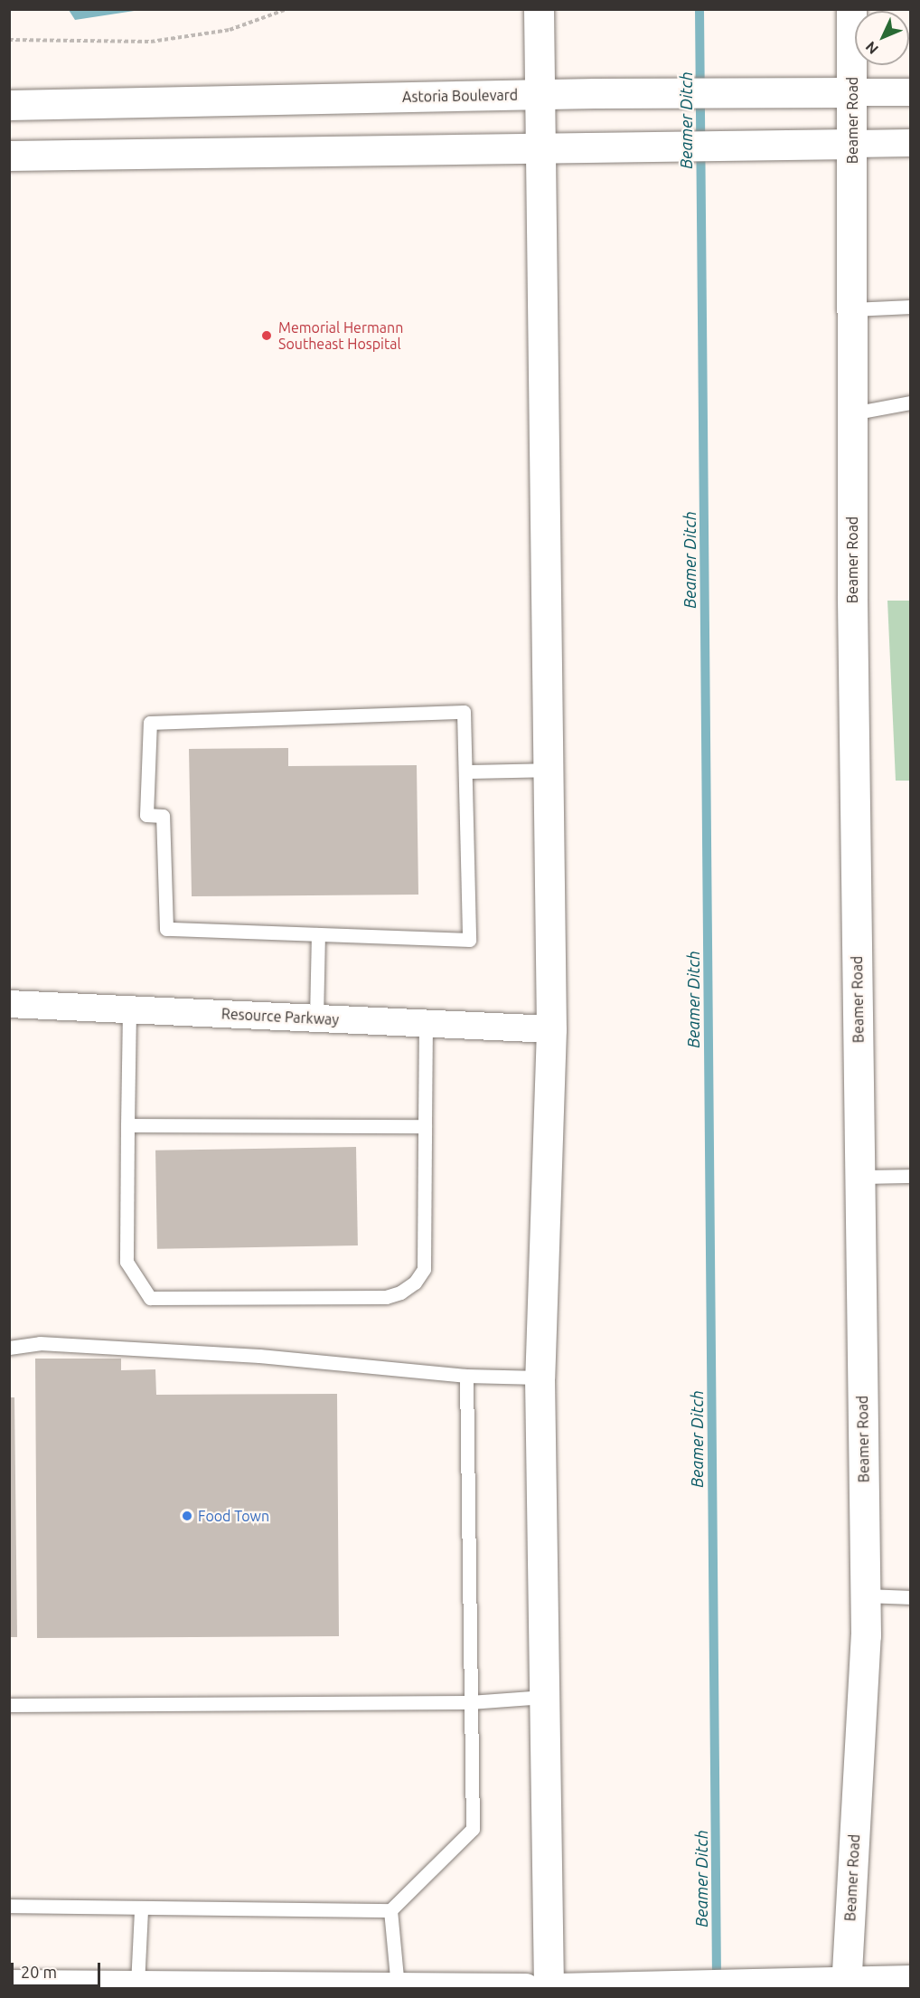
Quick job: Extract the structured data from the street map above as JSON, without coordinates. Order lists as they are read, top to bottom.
{
  "streets": {
    "main road": ["Astoria Boulevard", "Beamer Road"],
    "street": ["Resource Parkway"]
  },
  "crossings": [
    ["Astoria Boulevard", "Beamer Road"]
  ],
  "water": ["Beamer Ditch"],
  "places": ["Memorial Hermann Southeast Hospital", "Food Town"],
  "scale_bar": "20 m",
  "north": "bottom left"
}
